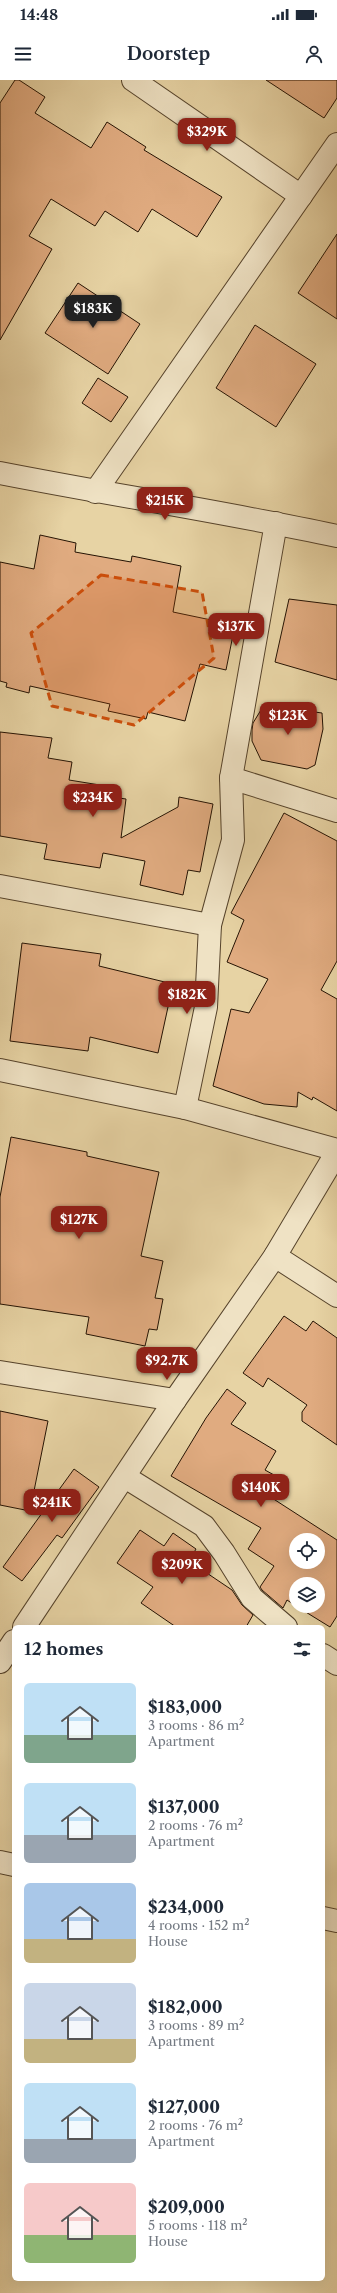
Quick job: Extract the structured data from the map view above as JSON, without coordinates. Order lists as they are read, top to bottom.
{
  "page": {
    "status": "14:48",
    "header": "Doorstep",
    "price": [
      "$329K",
      "$183K",
      "$215K",
      "$137K",
      "$123K",
      "$234K",
      "$182K",
      "$127K",
      "$92.7K",
      "$140K",
      "$241K",
      "$209K"
    ],
    "heading": "12 homes",
    "list": [
      {
        "name": "$183,000",
        "note": "3 rooms · 86 m² · Apartment"
      },
      {
        "name": "$137,000",
        "note": "2 rooms · 76 m² · Apartment"
      },
      {
        "name": "$234,000",
        "note": "4 rooms · 152 m² · House"
      },
      {
        "name": "$182,000",
        "note": "3 rooms · 89 m² · Apartment"
      },
      {
        "name": "$127,000",
        "note": "2 rooms · 76 m² · Apartment"
      },
      {
        "name": "$209,000",
        "note": "5 rooms · 118 m² · House"
      }
    ]
  }
}
